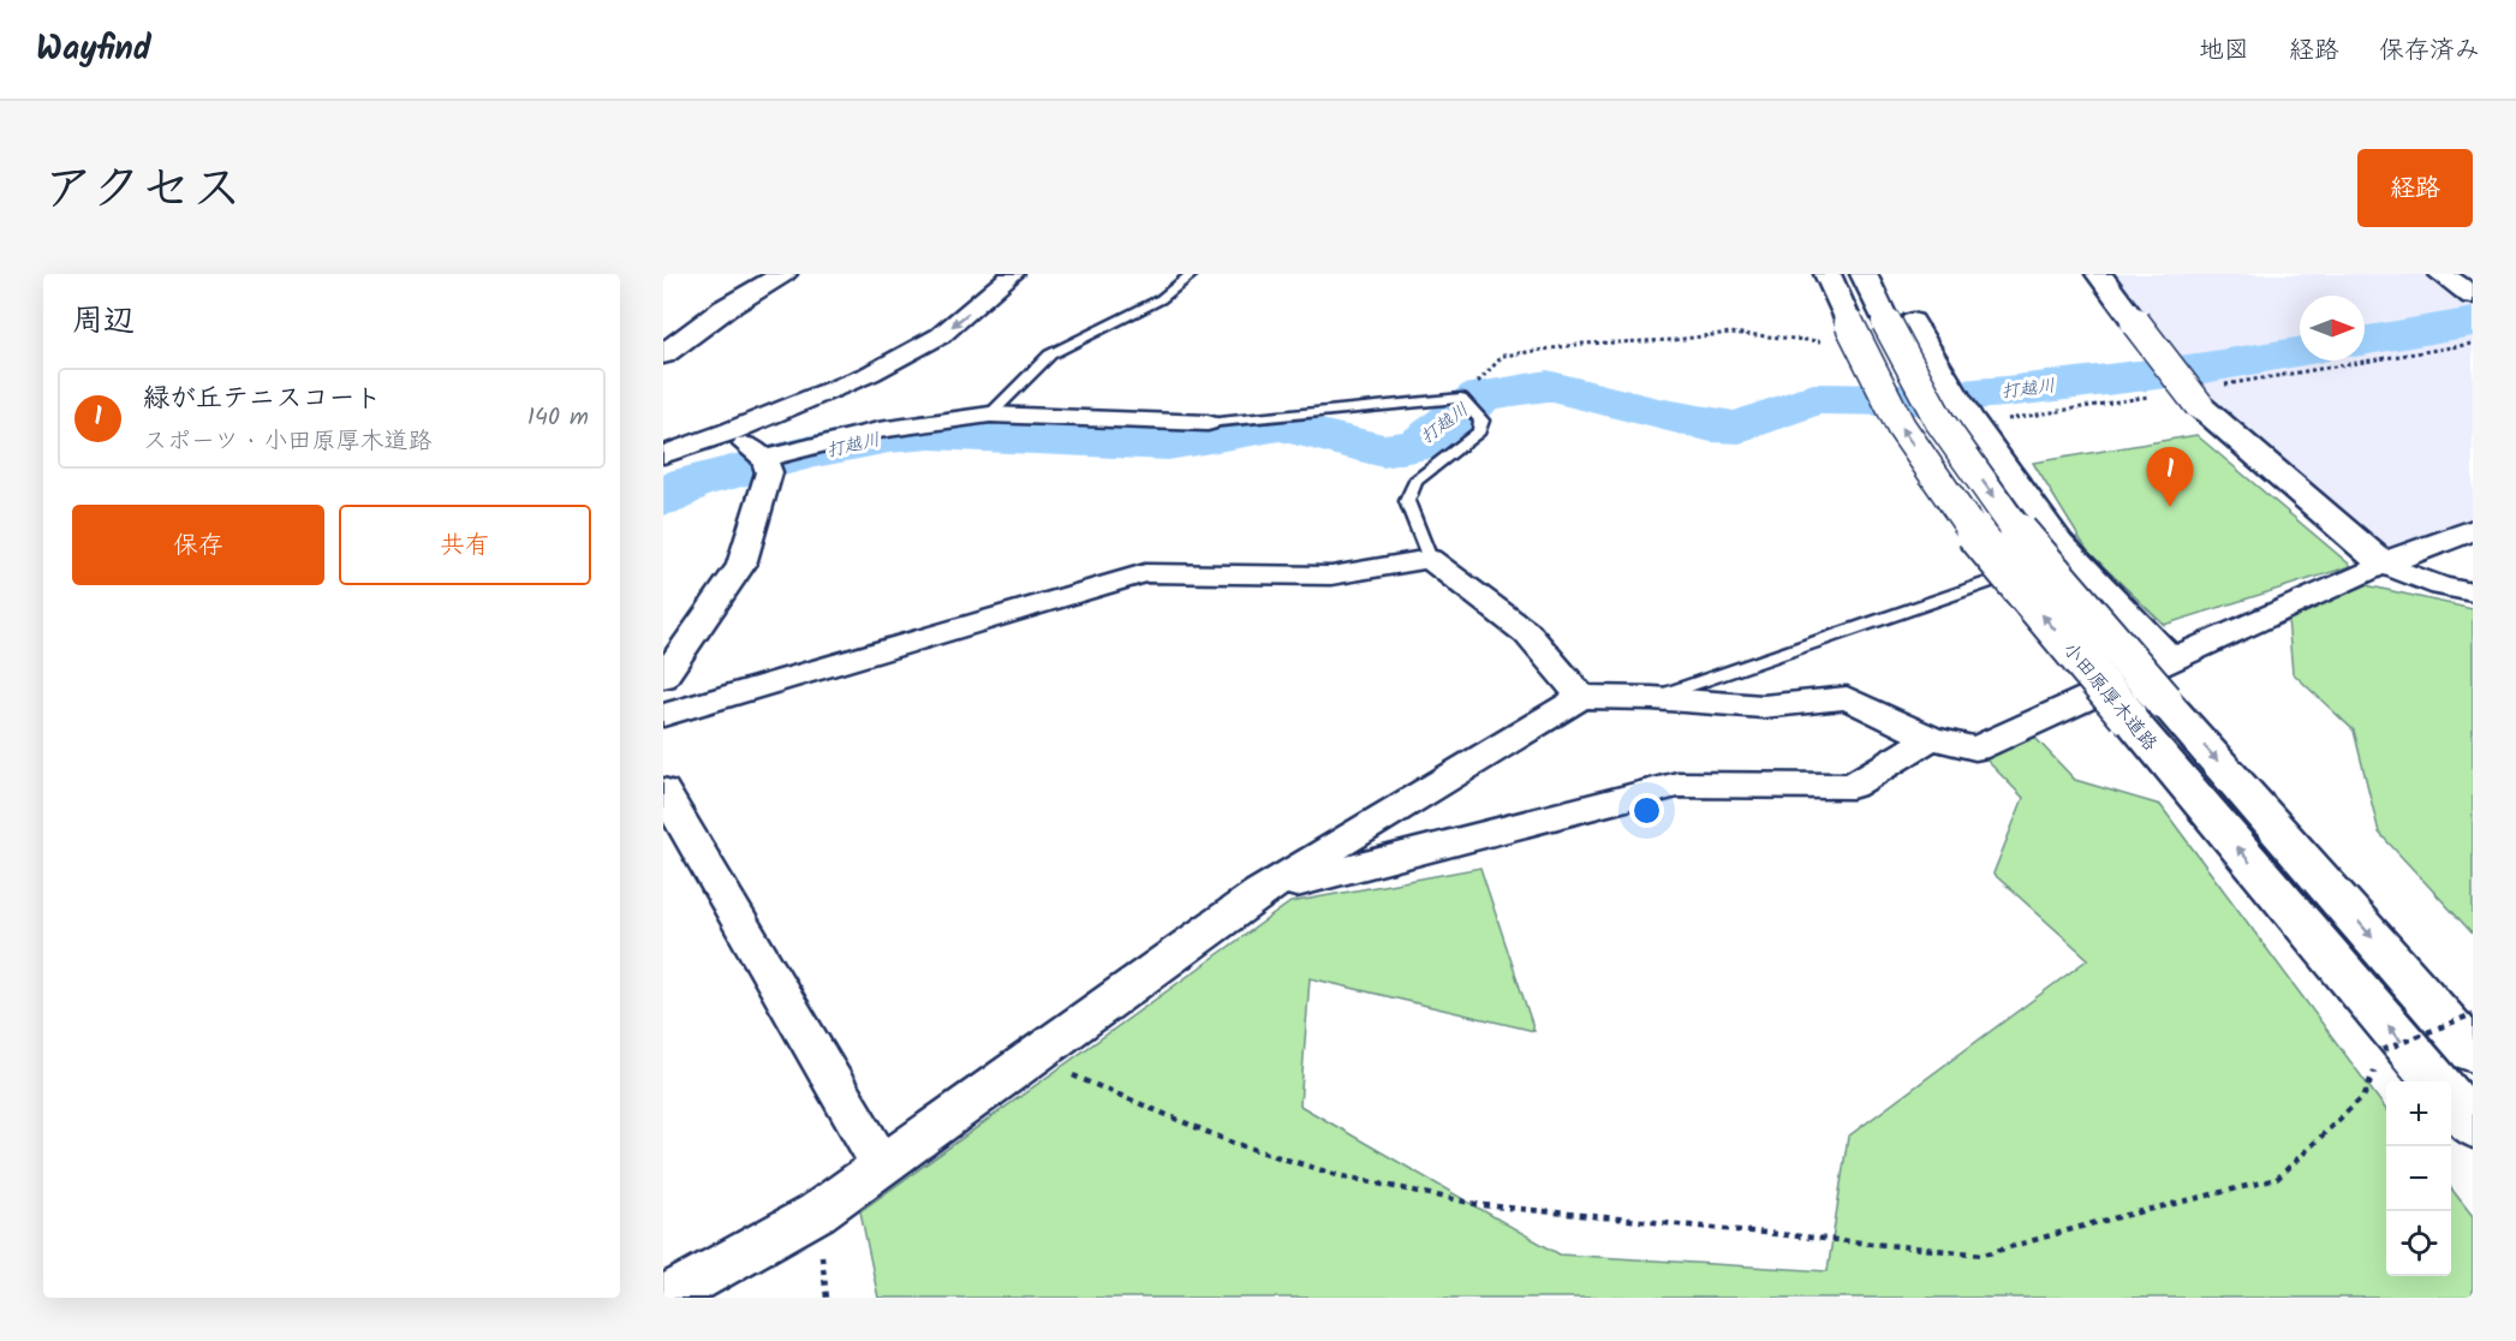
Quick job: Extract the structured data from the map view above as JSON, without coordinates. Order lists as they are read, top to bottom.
{
  "streets": {
    "main road": ["小田原厚木道路"]
  },
  "water": ["打越川"],
  "north": "right",
  "page": {
    "header": "Wayfind",
    "nav": ["地図", "経路", "保存済み"],
    "title": "アクセス",
    "buttons": [
      "経路",
      ["保存", "共有"]
    ],
    "heading": "周辺",
    "list": [
      {
        "mark": "1",
        "name": "緑が丘テニスコート",
        "note": "スポーツ · 小田原厚木道路",
        "value": "140 m"
      }
    ],
    "pins": "1",
    "map_buttons": ["+", "−"]
  }
}
